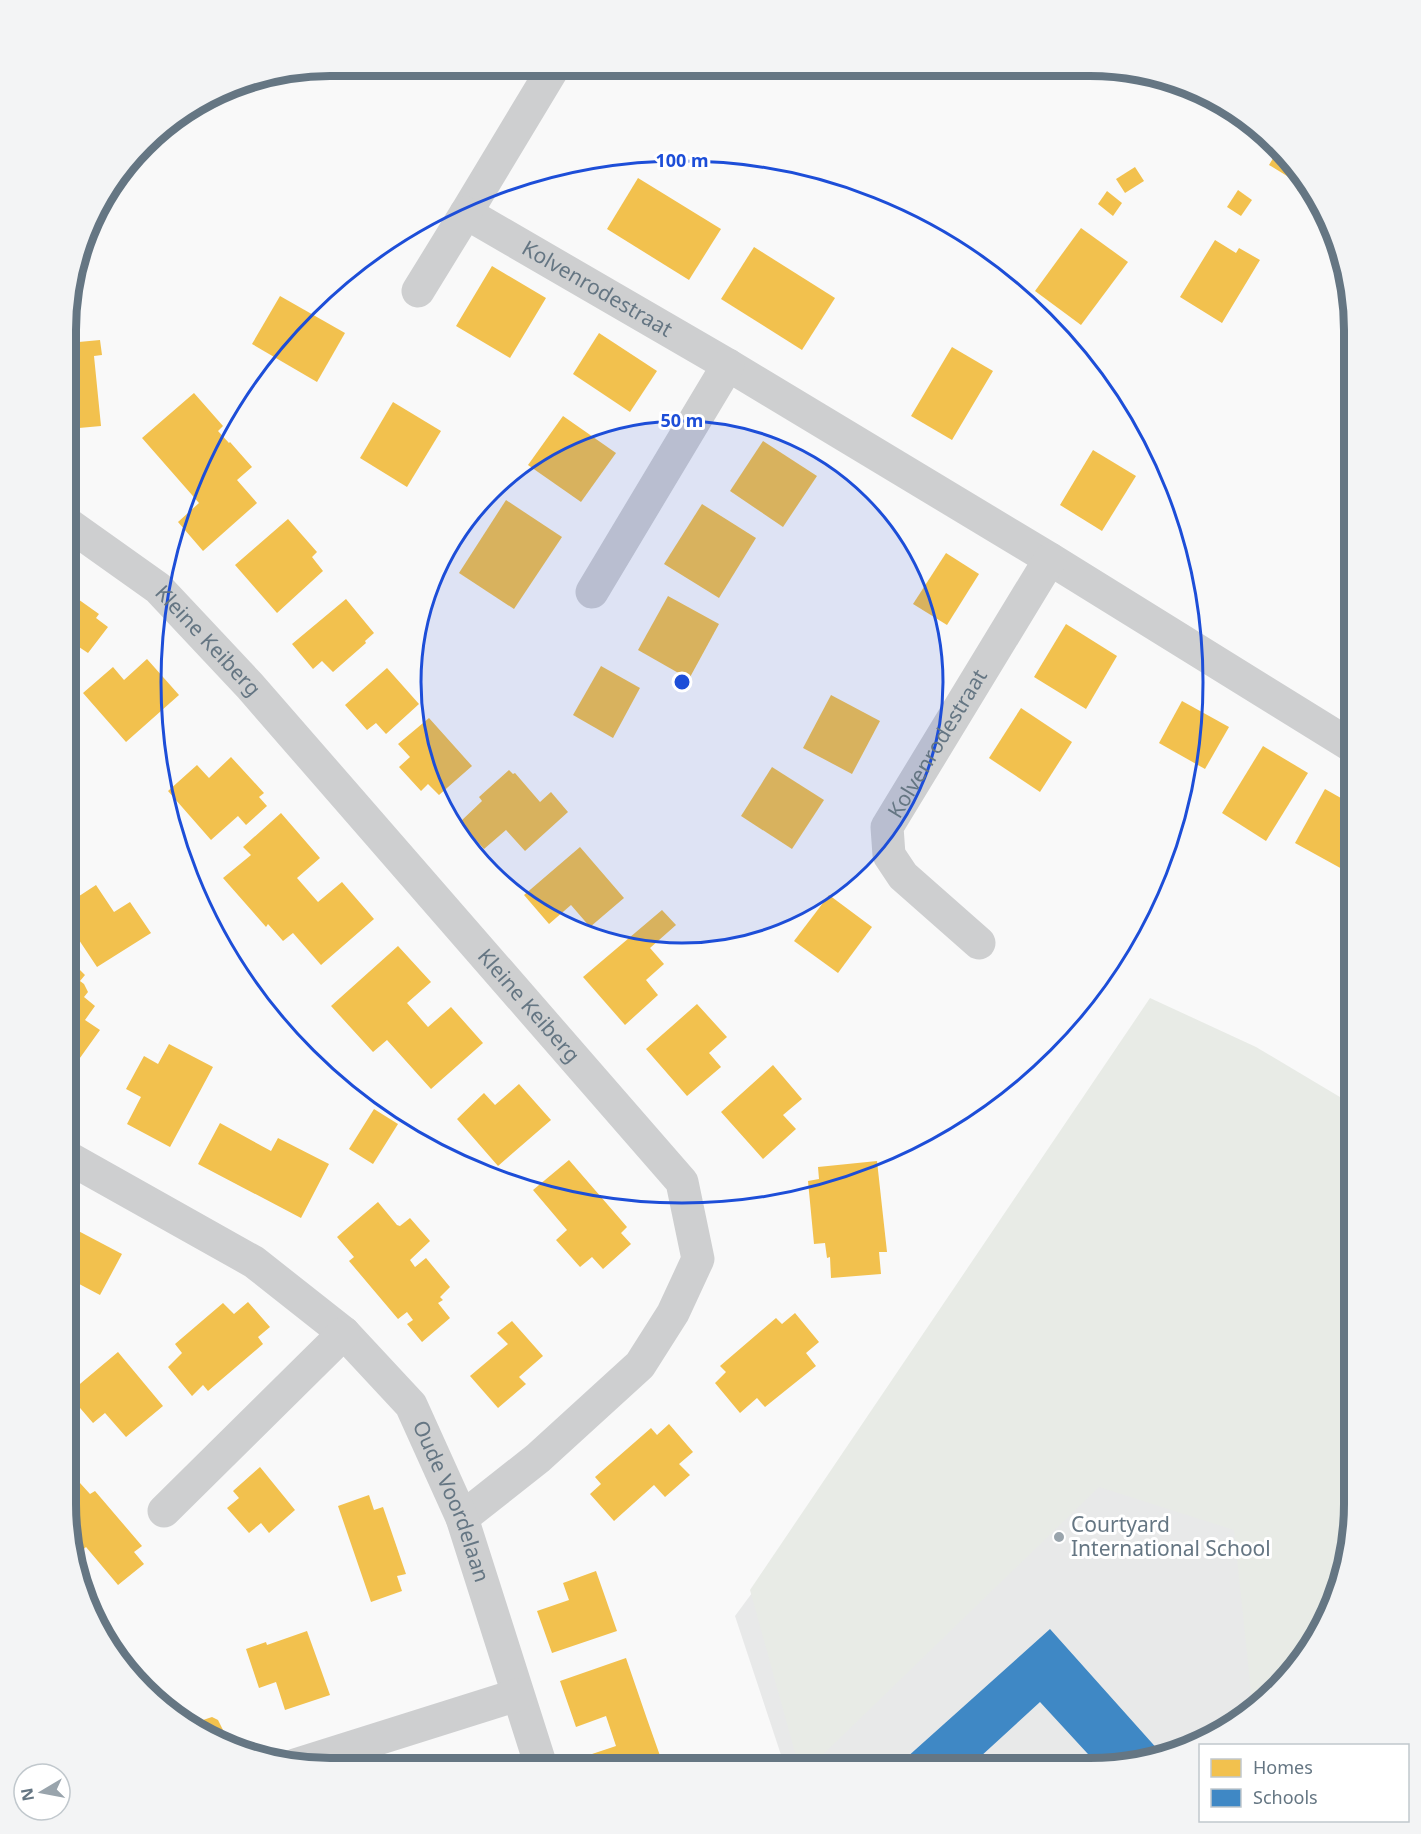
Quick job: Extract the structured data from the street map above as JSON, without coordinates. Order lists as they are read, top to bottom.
{
  "streets": {
    "street": ["Kolvenrodestraat", "Kleine Keiberg", "Oude Voordelaan"]
  },
  "crossings": [
    ["Kleine Keiberg", "Oude Voordelaan"]
  ],
  "places": ["Courtyard International School"],
  "legend": ["Homes", "Schools"],
  "north": "left",
  "rings": ["100 m", "50 m"]
}
